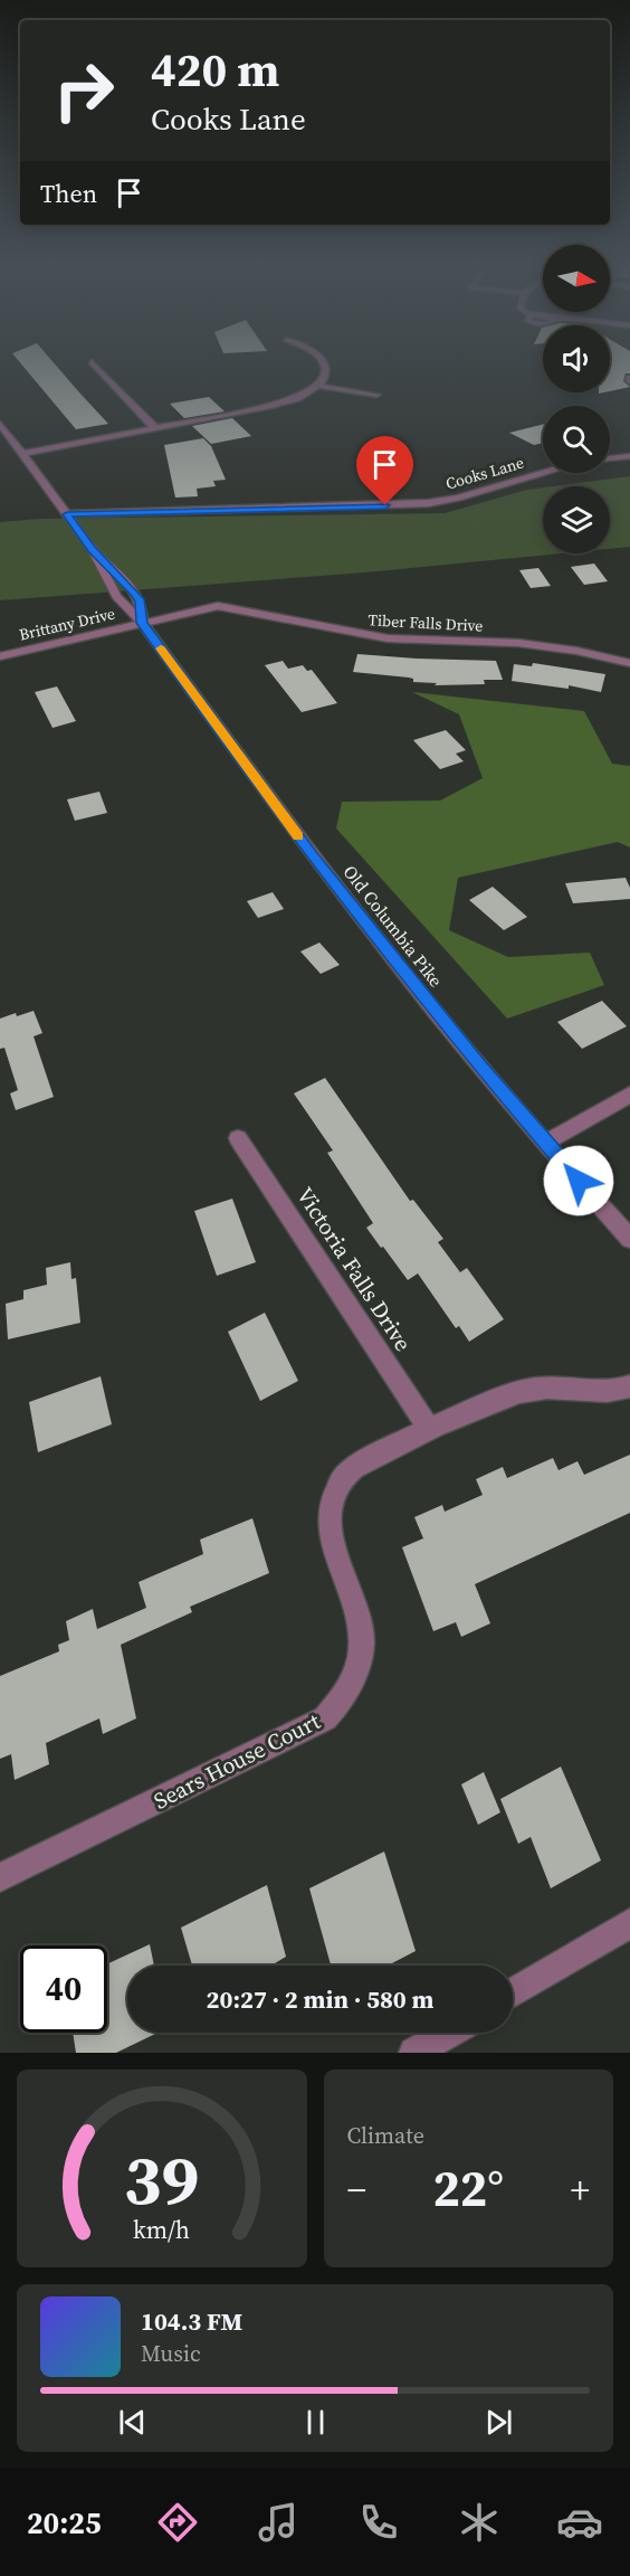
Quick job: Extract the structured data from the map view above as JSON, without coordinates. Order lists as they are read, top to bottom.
{
  "streets": {
    "street": [
      "Cooks Lane",
      "Tiber Falls Drive",
      "Brittany Drive",
      "Old Columbia Pike",
      "Victoria Falls Drive",
      "Sears House Court"
    ]
  },
  "crossings": [
    ["Cooks Lane", "Old Columbia Pike"],
    ["Tiber Falls Drive", "Brittany Drive"],
    ["Tiber Falls Drive", "Old Columbia Pike"],
    ["Brittany Drive", "Old Columbia Pike"],
    ["Victoria Falls Drive", "Sears House Court"]
  ],
  "north": "right",
  "page": {
    "turn": ["420 m", "Cooks Lane"],
    "then": "Then",
    "limit": "40",
    "trip": "20:27 · 2 min · 580 m",
    "tile": "Climate",
    "heat": ["−", "22°", "+"],
    "song": ["104.3 FM", "Music"],
    "tabs": "20:25",
    "gauge": ["39", "km/h"]
  }
}
